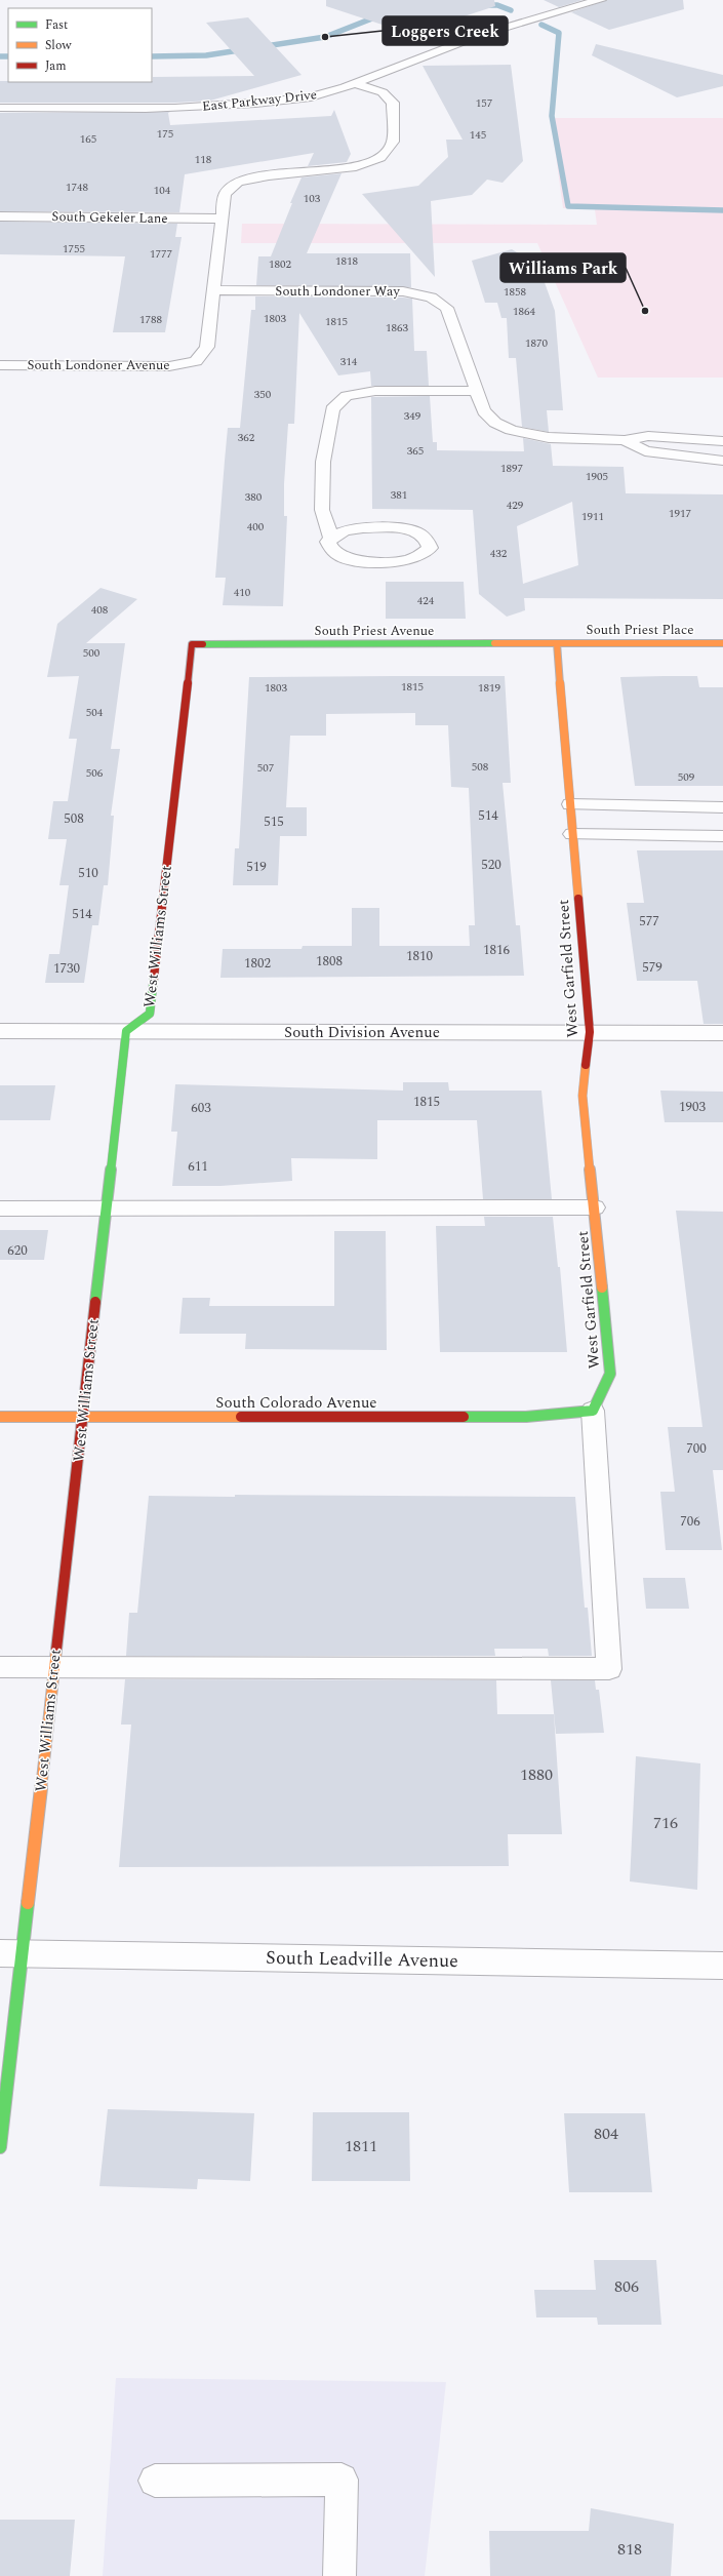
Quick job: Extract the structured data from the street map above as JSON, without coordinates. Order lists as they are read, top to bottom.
{
  "streets": {
    "street": [
      "East Parkway Drive",
      "South Gekeler Lane",
      "South Londoner Way",
      "South Londoner Avenue",
      "South Priest Place",
      "South Priest Avenue",
      "West Williams Street",
      "West Garfield Street",
      "South Division Avenue",
      "South Colorado Avenue",
      "South Leadville Avenue"
    ]
  },
  "crossings": [
    ["South Londoner Way", "South Londoner Avenue"],
    ["South Priest Place", "South Priest Avenue"],
    ["South Priest Place", "West Garfield Street"],
    ["South Priest Avenue", "West Williams Street"],
    ["South Priest Avenue", "West Garfield Street"],
    ["West Williams Street", "South Division Avenue"],
    ["West Williams Street", "South Colorado Avenue"],
    ["West Williams Street", "South Leadville Avenue"],
    ["West Garfield Street", "South Division Avenue"],
    ["West Garfield Street", "South Colorado Avenue"]
  ],
  "places": ["Loggers Creek", "Williams Park"],
  "house_numbers": [
    "157",
    "175",
    "145",
    "165",
    "118",
    "1748",
    "104",
    "103",
    "1755",
    "1777",
    "1818",
    "1802",
    "1858",
    "1864",
    "1803",
    "1788",
    "1815",
    "1863",
    "1870",
    "314",
    "350",
    "349",
    "362",
    "365",
    "1897",
    "1905",
    "381",
    "380",
    "429",
    "1917",
    "1911",
    "400",
    "432",
    "410",
    "424",
    "408",
    "500",
    "1815",
    "1803",
    "1819",
    "504",
    "508",
    "507",
    "506",
    "509",
    "514",
    "508",
    "515",
    "520",
    "519",
    "510",
    "514",
    "577",
    "1816",
    "1810",
    "1808",
    "1802",
    "579",
    "1730",
    "1815",
    "1903",
    "603",
    "611",
    "620",
    "700",
    "706",
    "1880",
    "716",
    "804",
    "1811",
    "806",
    "818"
  ],
  "legend": ["Fast", "Slow", "Jam"]
}
